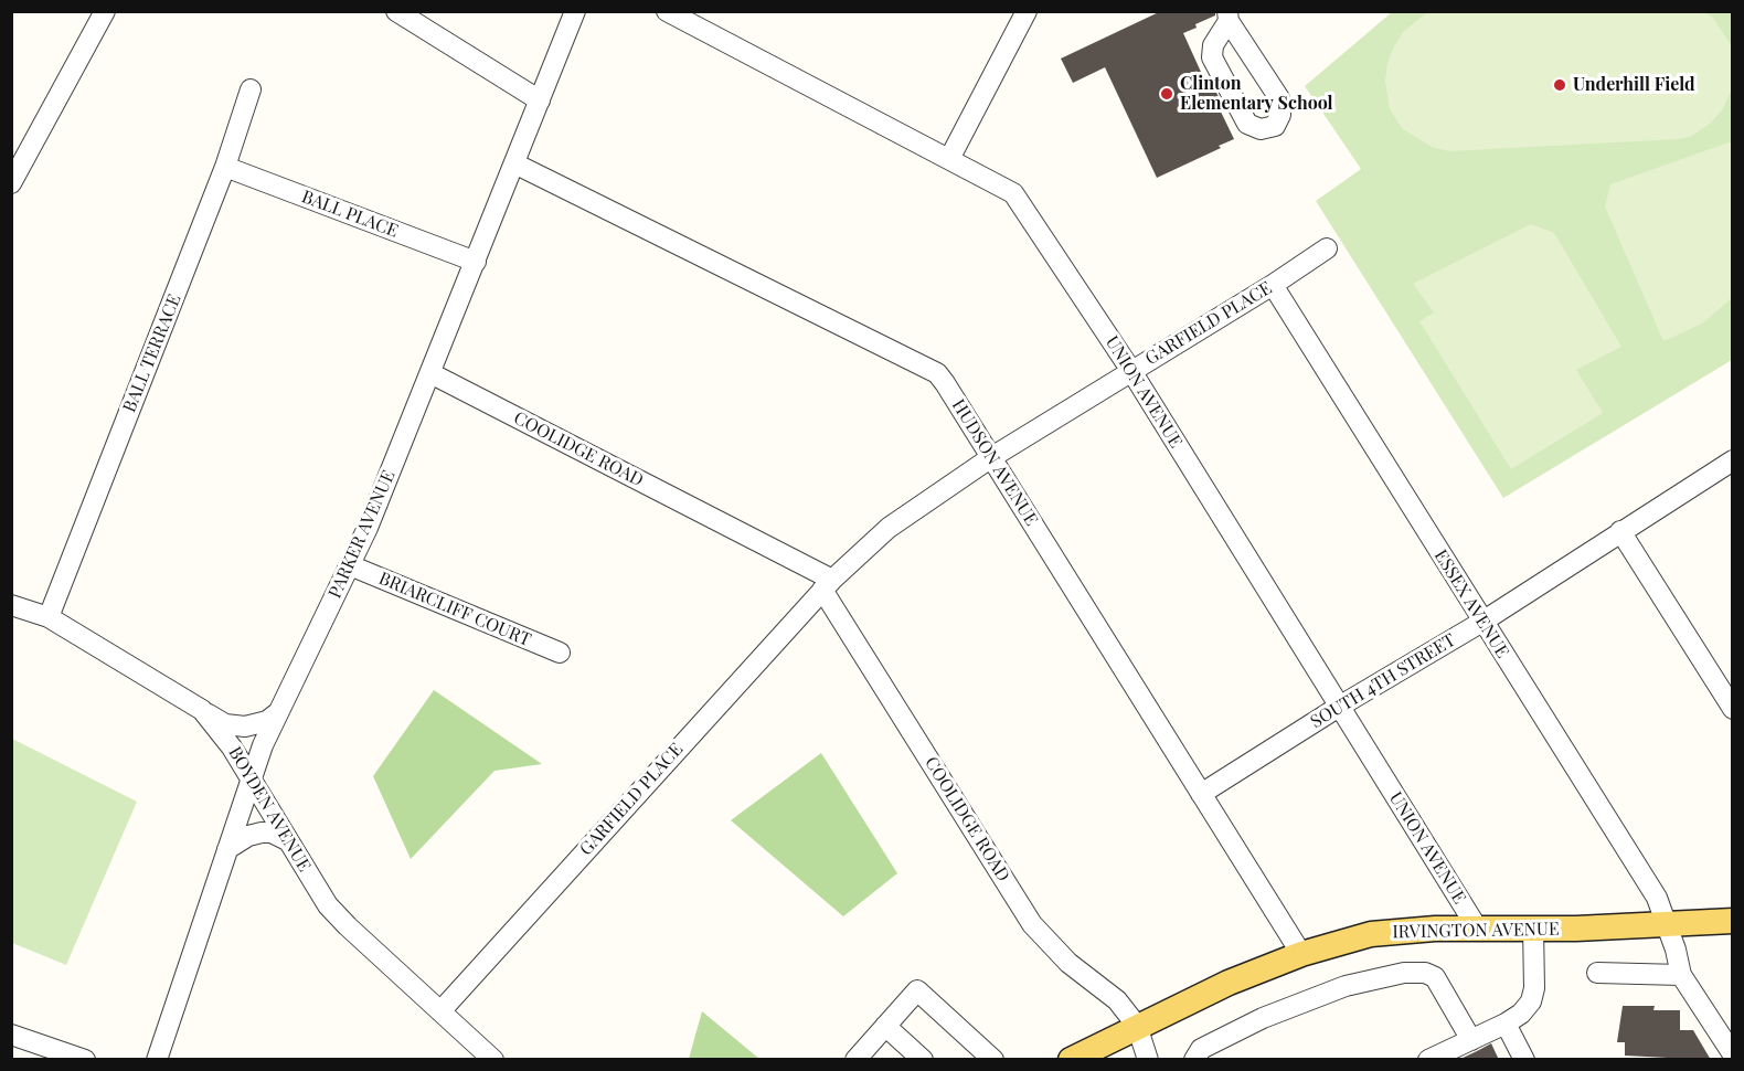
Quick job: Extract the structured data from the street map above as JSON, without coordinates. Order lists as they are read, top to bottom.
{
  "streets": {
    "main road": ["IRVINGTON AVENUE"],
    "street": [
      "BALL PLACE",
      "GARFIELD PLACE",
      "BALL TERRACE",
      "UNION AVENUE",
      "COOLIDGE ROAD",
      "HUDSON AVENUE",
      "PARKER AVENUE",
      "ESSEX AVENUE",
      "BRIARCLIFF COURT",
      "SOUTH 4TH STREET",
      "BOYDEN AVENUE"
    ]
  },
  "crossings": [
    ["BALL PLACE", "BALL TERRACE"],
    ["BALL PLACE", "PARKER AVENUE"],
    ["GARFIELD PLACE", "UNION AVENUE"],
    ["GARFIELD PLACE", "COOLIDGE ROAD"],
    ["GARFIELD PLACE", "HUDSON AVENUE"],
    ["GARFIELD PLACE", "ESSEX AVENUE"],
    ["GARFIELD PLACE", "BOYDEN AVENUE"],
    ["BALL TERRACE", "BOYDEN AVENUE"],
    ["UNION AVENUE", "SOUTH 4TH STREET"],
    ["UNION AVENUE", "IRVINGTON AVENUE"],
    ["COOLIDGE ROAD", "PARKER AVENUE"],
    ["COOLIDGE ROAD", "IRVINGTON AVENUE"],
    ["HUDSON AVENUE", "PARKER AVENUE"],
    ["HUDSON AVENUE", "SOUTH 4TH STREET"],
    ["HUDSON AVENUE", "IRVINGTON AVENUE"],
    ["PARKER AVENUE", "BRIARCLIFF COURT"],
    ["PARKER AVENUE", "BOYDEN AVENUE"],
    ["ESSEX AVENUE", "SOUTH 4TH STREET"],
    ["ESSEX AVENUE", "IRVINGTON AVENUE"]
  ],
  "places": ["Underhill Field", "Clinton Elementary School"]
}
